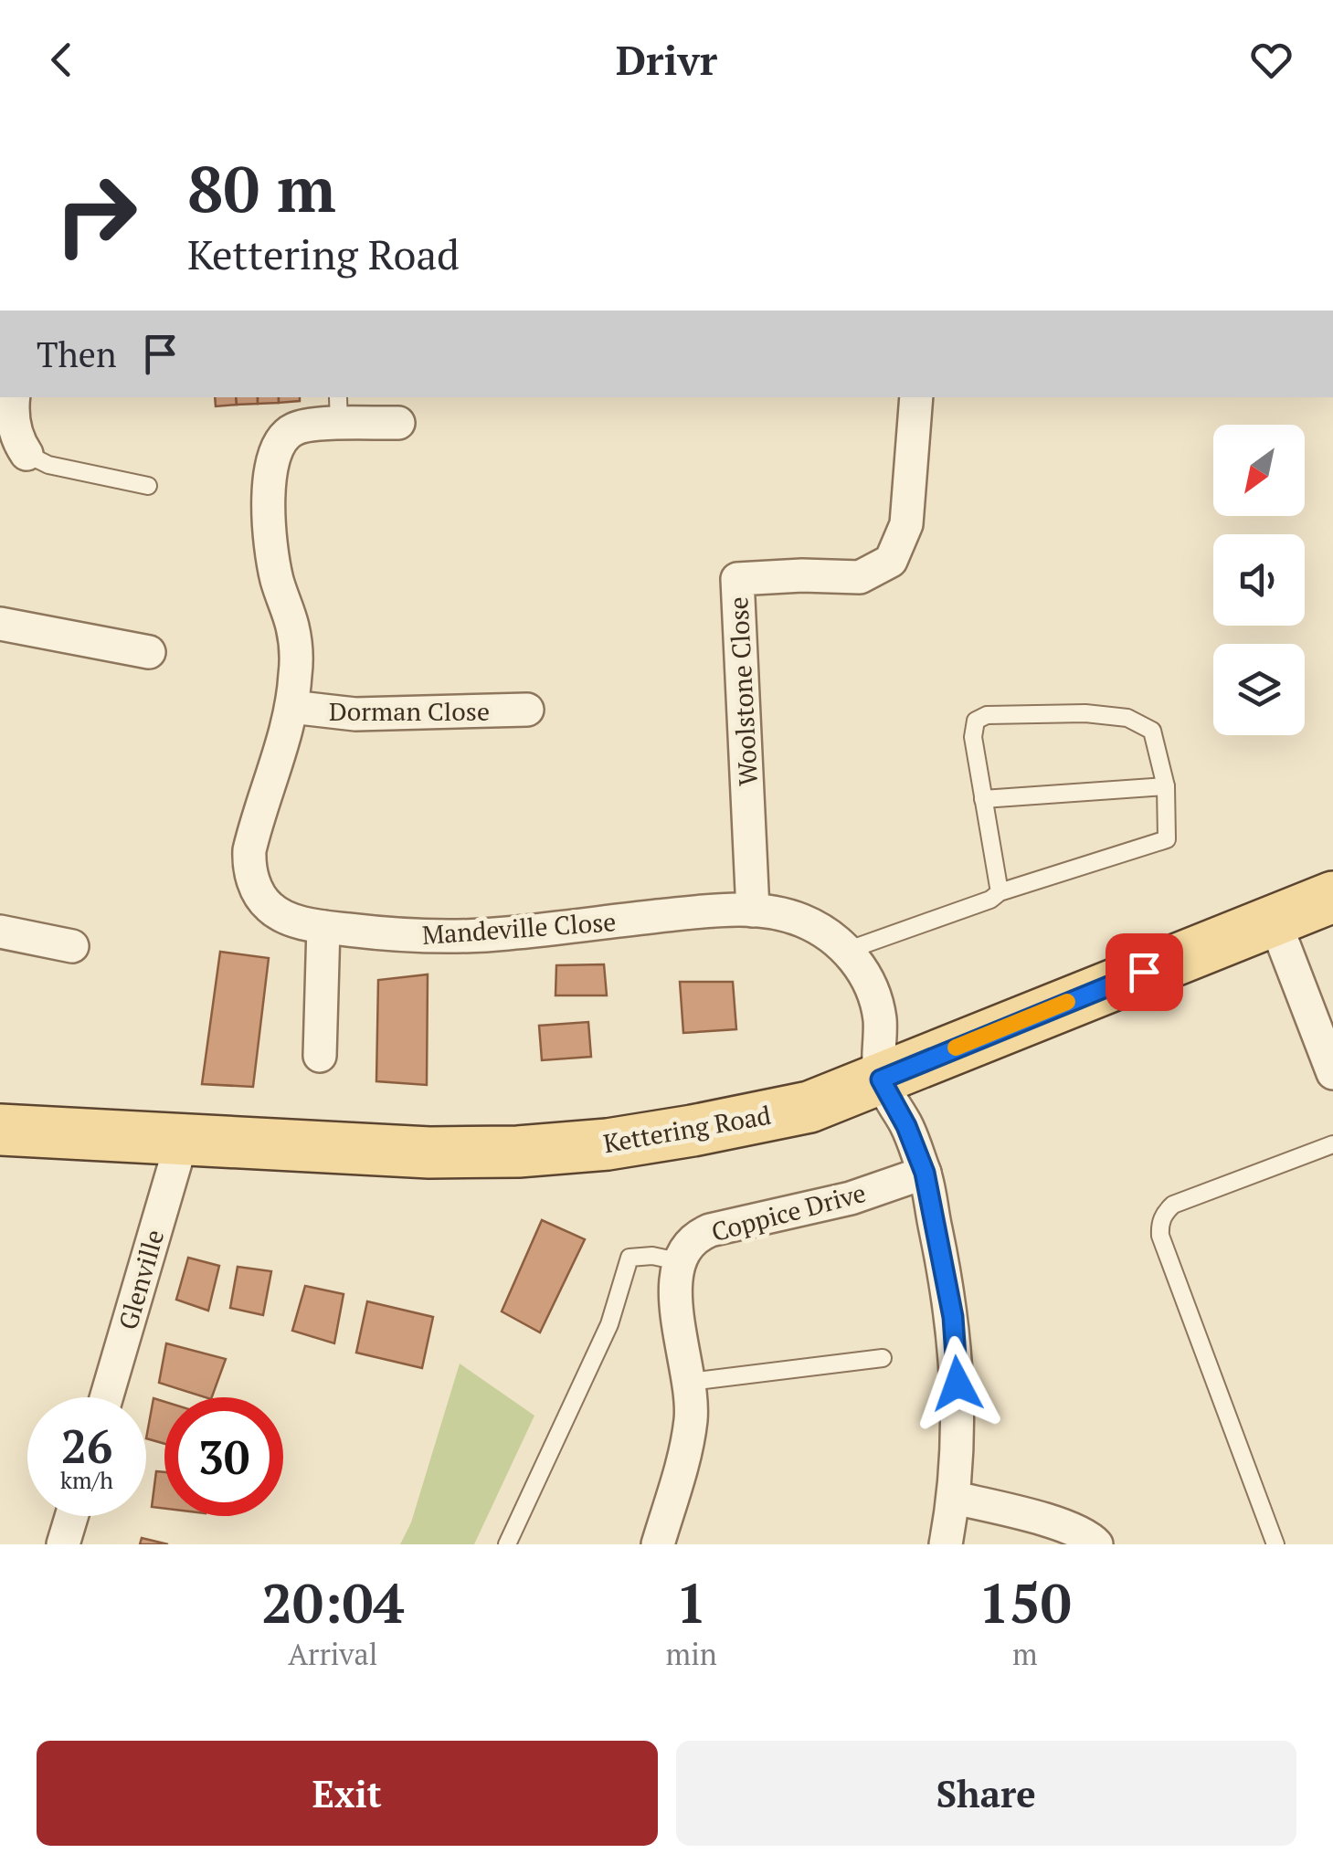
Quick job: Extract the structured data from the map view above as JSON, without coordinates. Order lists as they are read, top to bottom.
{
  "streets": {
    "main road": ["Kettering Road"],
    "street": [
      "Woolstone Close",
      "Dorman Close",
      "Mandeville Close",
      "Coppice Drive",
      "Glenville"
    ]
  },
  "crossings": [
    ["Woolstone Close", "Mandeville Close"],
    ["Dorman Close", "Mandeville Close"],
    ["Mandeville Close", "Kettering Road"],
    ["Kettering Road", "Glenville"]
  ],
  "north": "bottom left",
  "page": {
    "header": "Drivr",
    "turn": ["80 m", "Kettering Road"],
    "then": "Then",
    "speed": "26 km/h",
    "limit": "30",
    "eta": [
      "20:04",
      "Arrival",
      "1",
      "min",
      "150",
      "m"
    ],
    "buttons": ["Exit", "Share"]
  }
}
